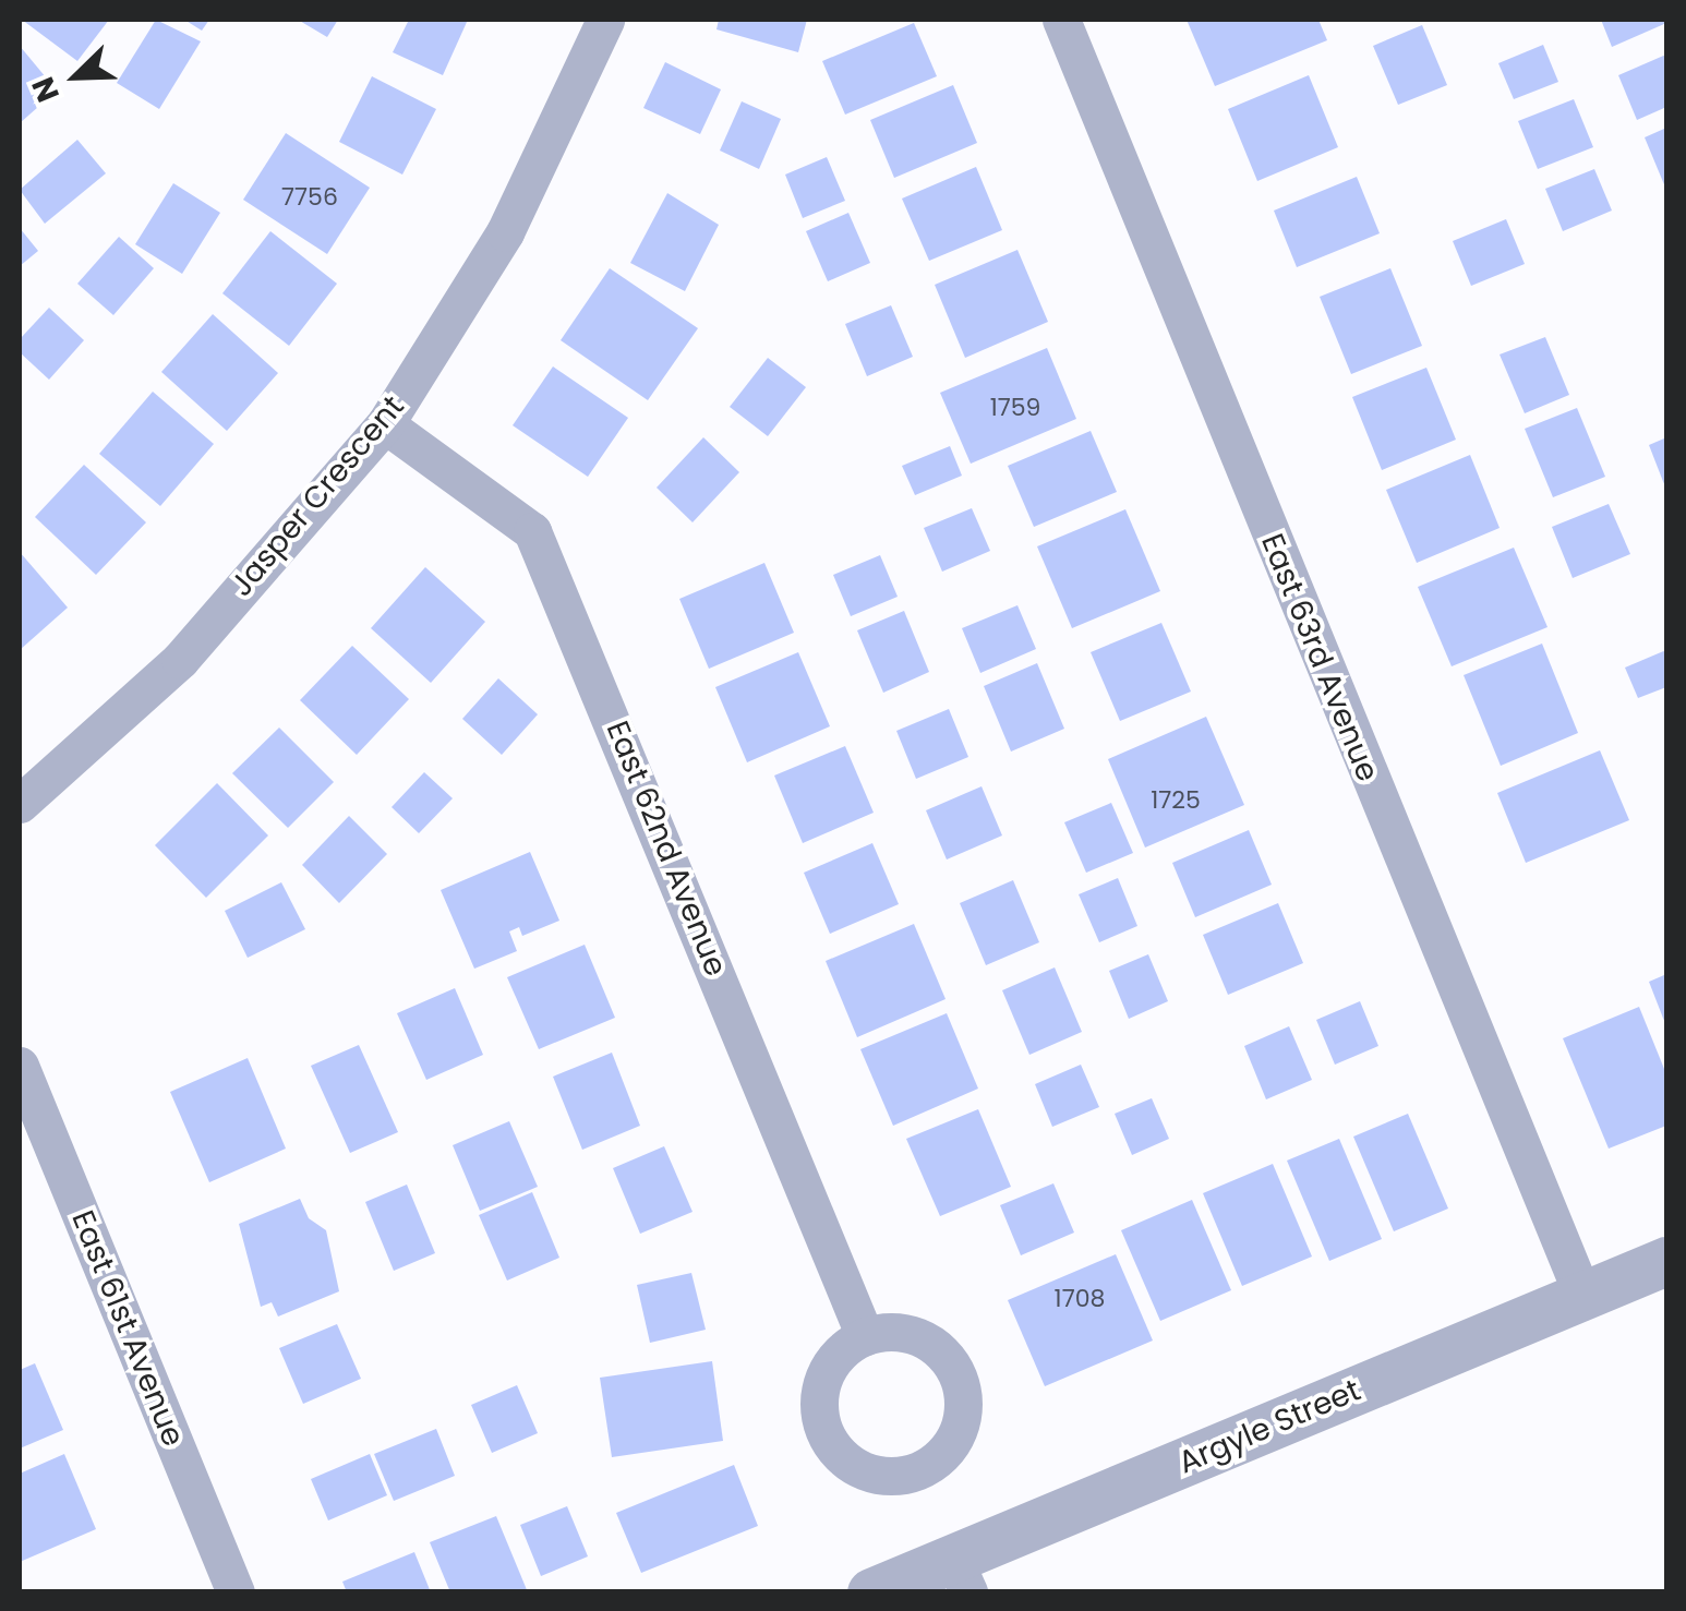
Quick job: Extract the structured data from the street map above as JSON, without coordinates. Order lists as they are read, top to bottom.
{
  "streets": {
    "street": [
      "Jasper Crescent",
      "East 63rd Avenue",
      "East 62nd Avenue",
      "East 61st Avenue",
      "Argyle Street"
    ]
  },
  "crossings": [
    ["Jasper Crescent", "East 62nd Avenue"],
    ["East 63rd Avenue", "Argyle Street"]
  ],
  "house_numbers": [
    "7756",
    "1759",
    "1725",
    "1708"
  ],
  "north": "bottom left"
}
